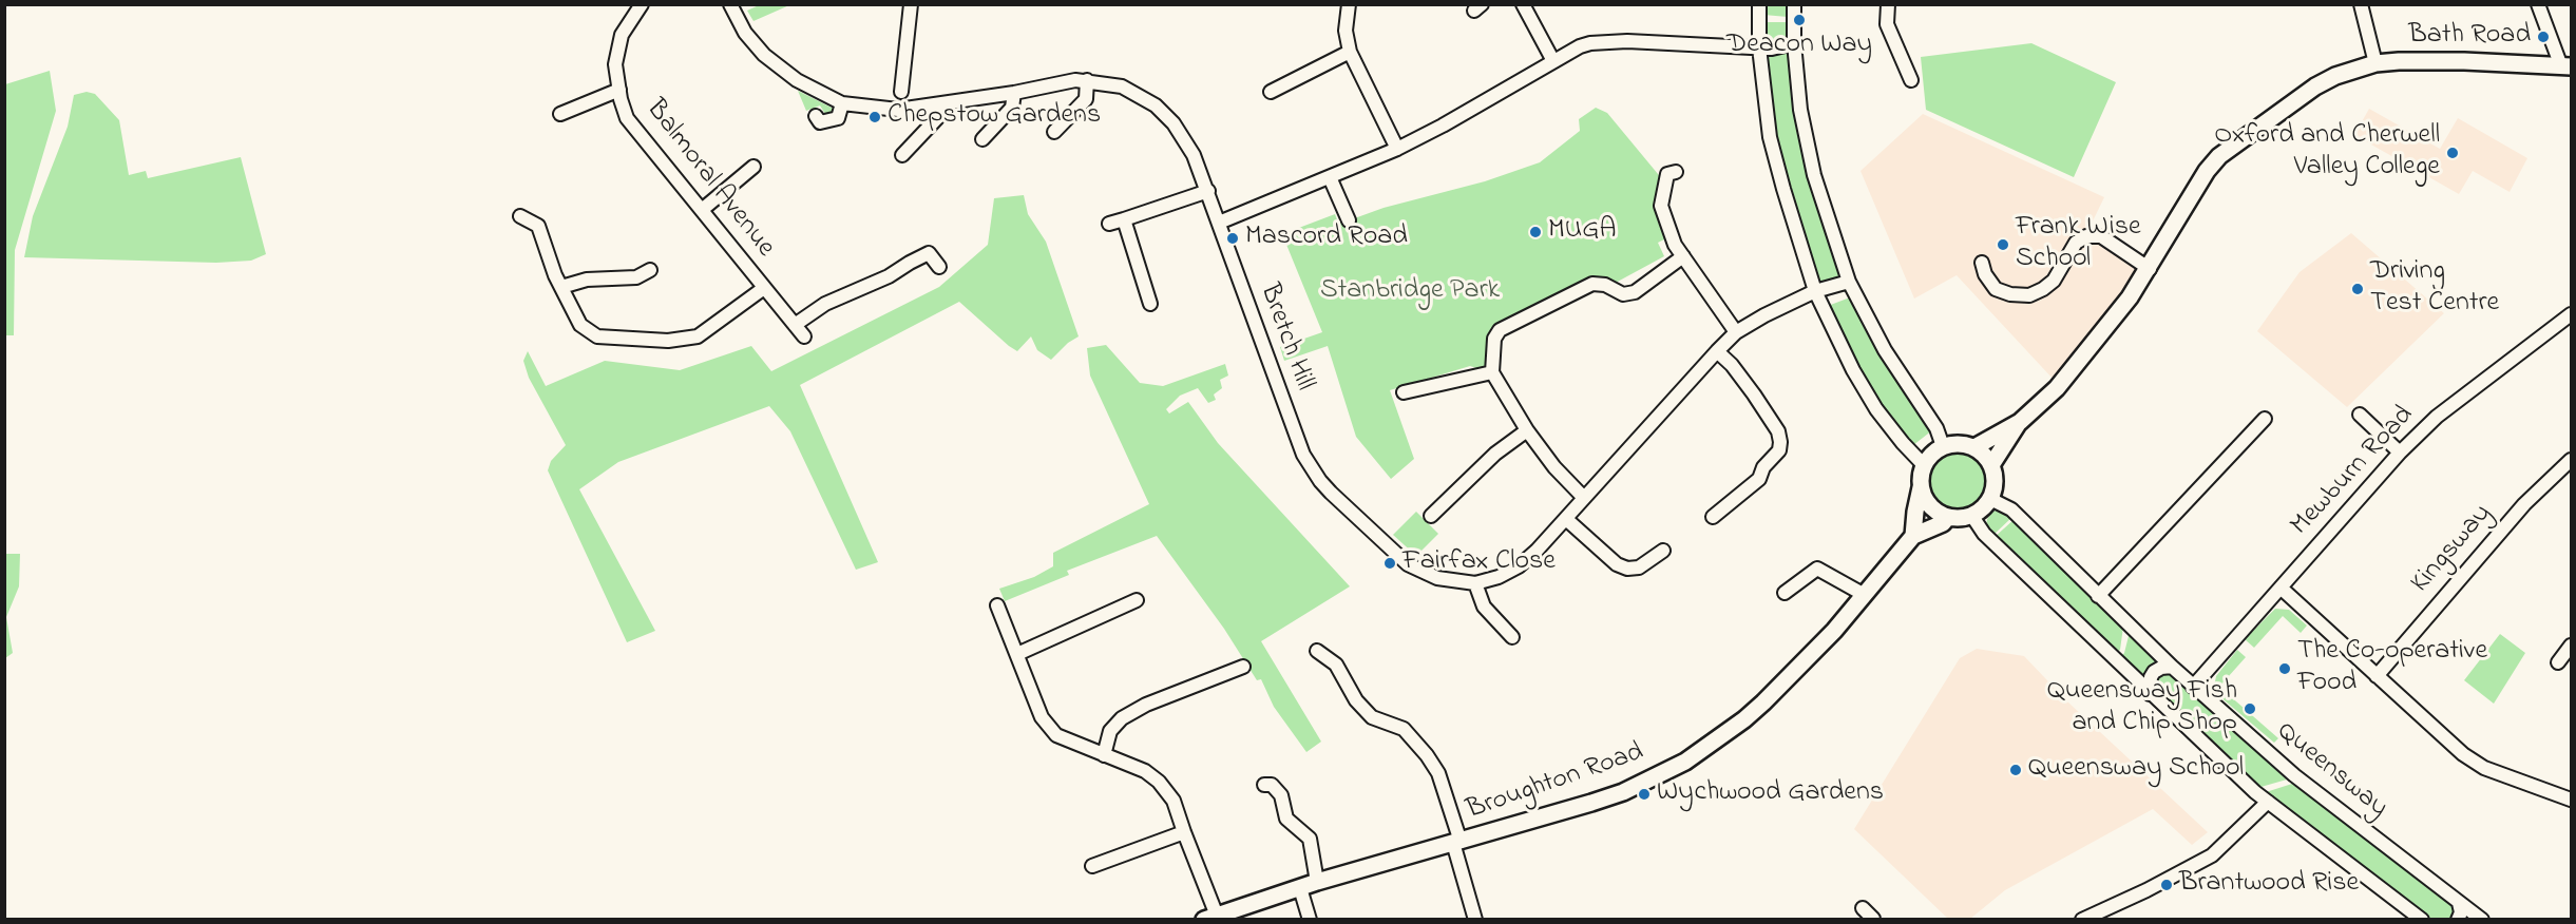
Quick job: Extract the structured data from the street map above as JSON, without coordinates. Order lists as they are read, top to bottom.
{
  "streets": {
    "main road": ["Broughton Road"],
    "street": [
      "Balmoral Avenue",
      "Bretch Hill",
      "Mewburn Road",
      "Kingsway",
      "Queensway"
    ]
  },
  "crossings": [
    ["Mewburn Road", "Queensway"]
  ],
  "parks": ["Stanbridge Park"],
  "places": [
    "Deacon Way",
    "Bath Road",
    "Chepstow Gardens",
    "Oxford and Cherwell Valley College",
    "MUGA",
    "Mascord Road",
    "Frank Wise School",
    "Driving Test Centre",
    "Fairfax Close",
    "The Co-operative Food",
    "Queensway Fish and Chip Shop",
    "Queensway School",
    "Wychwood Gardens",
    "Brantwood Rise"
  ]
}
